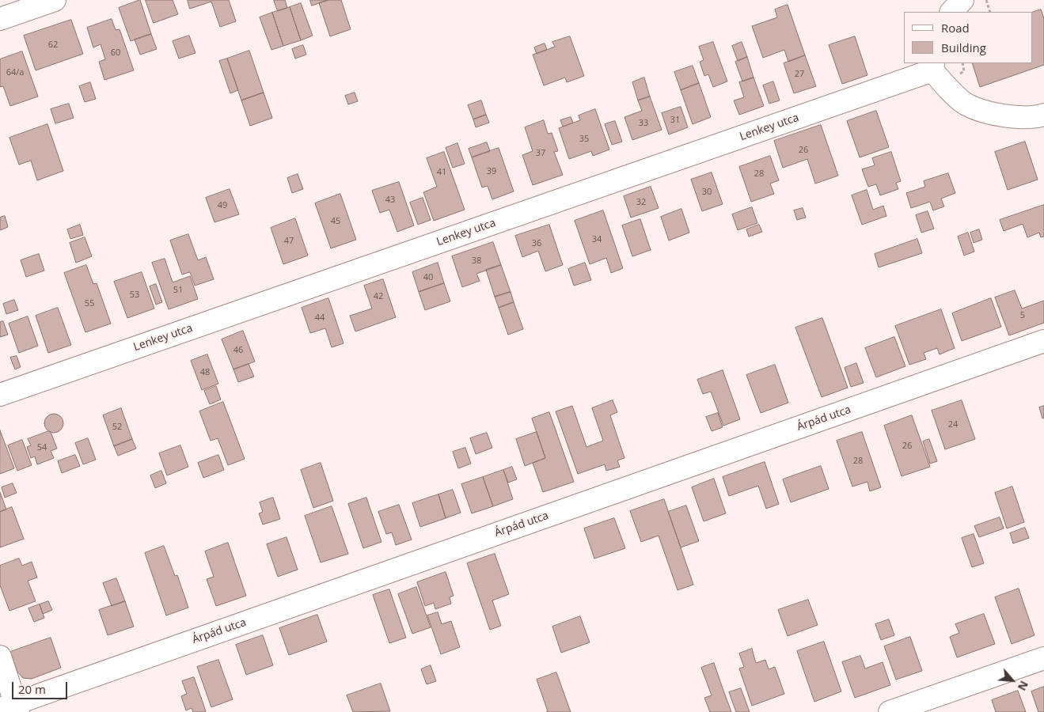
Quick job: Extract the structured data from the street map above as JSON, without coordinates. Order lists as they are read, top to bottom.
{
  "streets": {
    "street": ["Lenkey utca", "Árpád utca"]
  },
  "house_numbers": [
    "62",
    "60",
    "64/a",
    "27",
    "31",
    "33",
    "35",
    "26",
    "37",
    "39",
    "41",
    "28",
    "30",
    "43",
    "32",
    "49",
    "45",
    "34",
    "47",
    "36",
    "38",
    "40",
    "51",
    "53",
    "42",
    "55",
    "5",
    "44",
    "46",
    "48",
    "24",
    "52",
    "26",
    "54",
    "28"
  ],
  "legend": ["Road", "Building"],
  "scale_bar": "20 m",
  "north": "bottom right"
}
